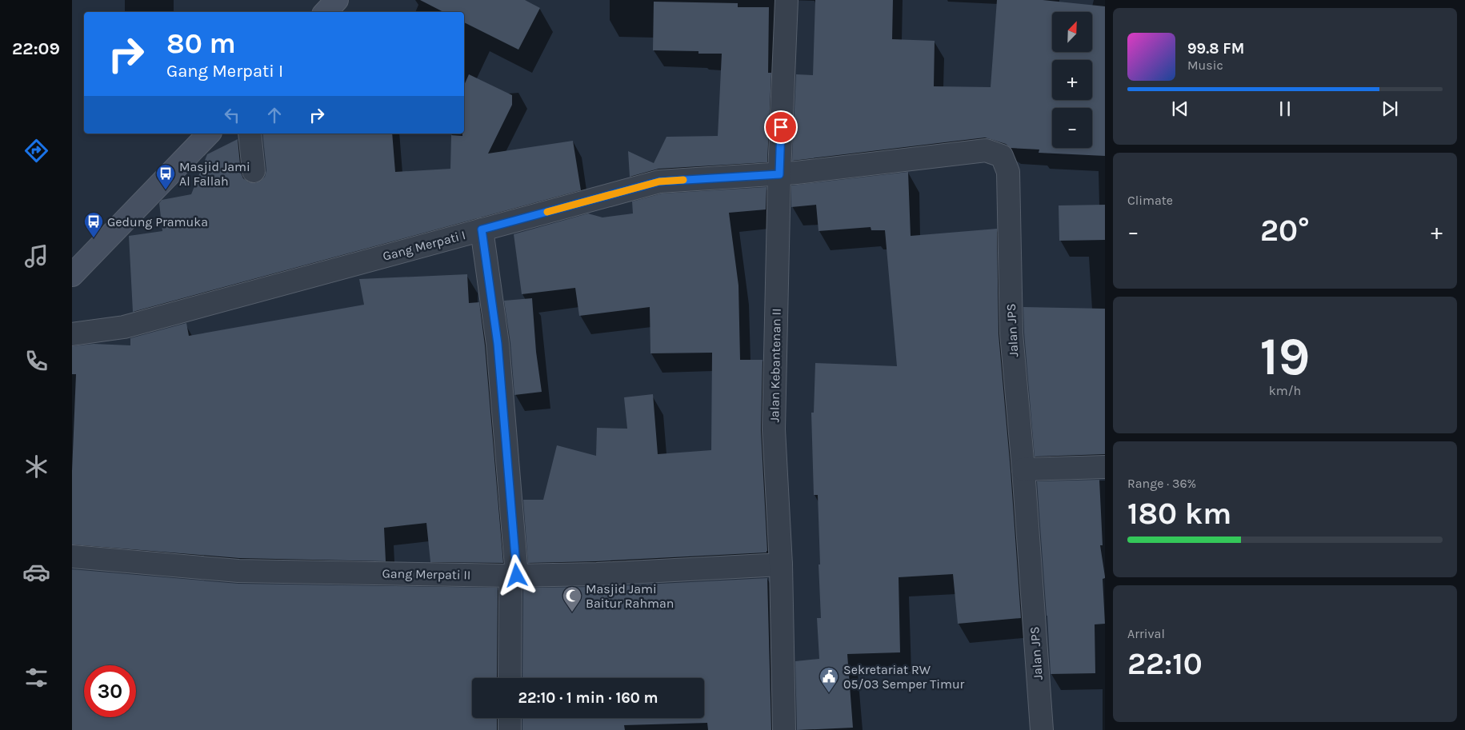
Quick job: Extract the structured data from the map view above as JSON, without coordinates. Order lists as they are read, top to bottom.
{
  "streets": {
    "street": [
      "Gang Merpati I",
      "Jalan JPS",
      "Jalan Kebantenan II",
      "Gang Merpati II"
    ]
  },
  "crossings": [
    ["Gang Merpati I", "Jalan JPS"],
    ["Gang Merpati I", "Jalan Kebantenan II"],
    ["Jalan JPS", "Jalan Kebantenan II"],
    ["Jalan Kebantenan II", "Gang Merpati II"]
  ],
  "places": {
    "bus stop": ["Masjid Jami Al Fallah", "Gedung Pramuka"],
    "mosque": ["Masjid Jami Baitur Rahman"],
    "public building": ["Sekretariat RW 05/03 Semper Timur"]
  },
  "north": "top right",
  "page": {
    "tabs": "22:09",
    "map_buttons": ["+", "−"],
    "turn": ["80 m", "Gang Merpati I"],
    "song": ["99.8 FM", "Music"],
    "tile": [
      "Climate",
      ["19", "km/h"],
      ["Range · 36%", "180 km"],
      ["Arrival", "22:10"]
    ],
    "heat": ["−", "20°", "+"],
    "limit": "30",
    "trip": "22:10 · 1 min · 160 m"
  }
}
